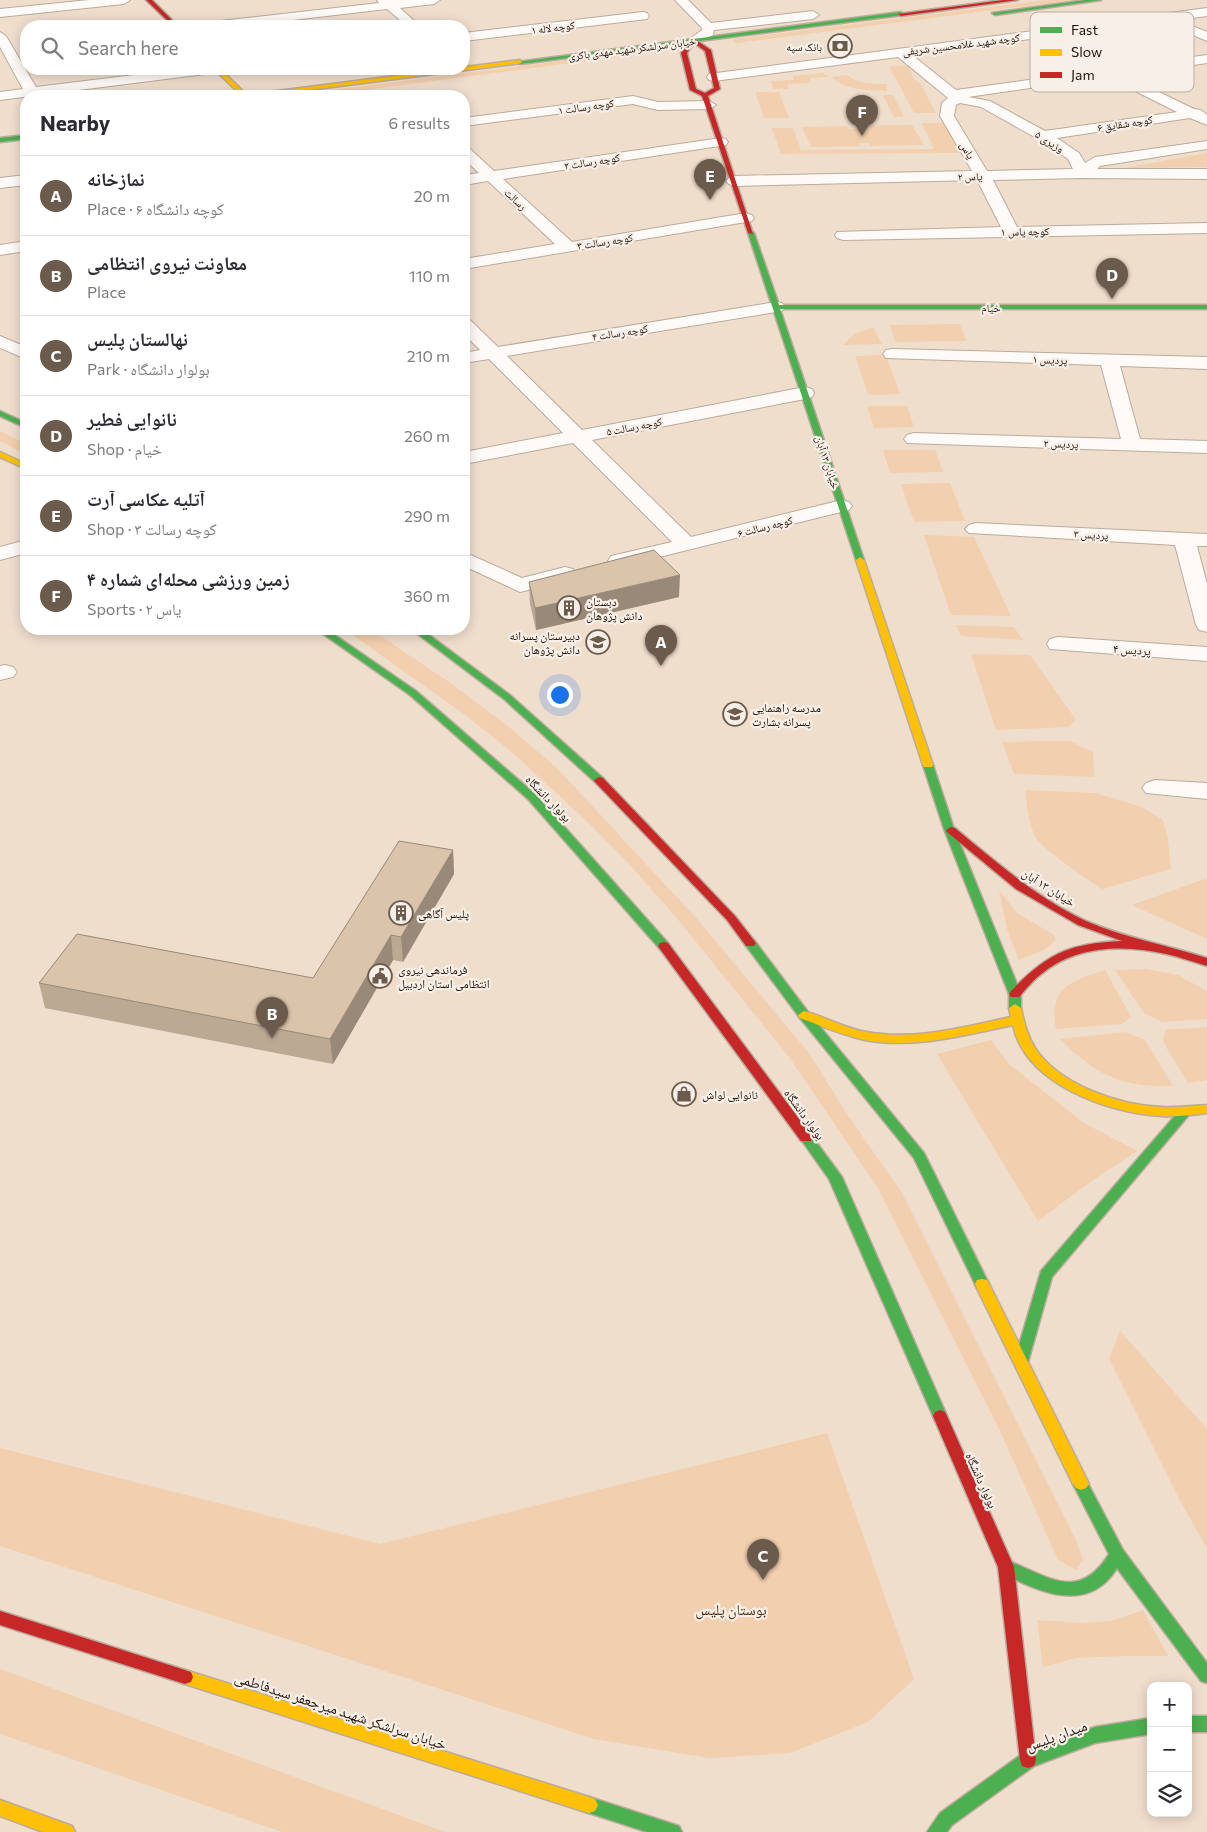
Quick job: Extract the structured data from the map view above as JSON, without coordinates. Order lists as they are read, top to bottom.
{
  "streets": {
    "main road": [
      "خیابان سرلشکر شهید مهدی باکری",
      "خیام",
      "خیابان ۱۳ آبان",
      "بولوار دانشگاه",
      "خیابان سرلشکر شهید میرجعفر سیدفاطمی",
      "میدان پلیس"
    ],
    "street": [
      "کوچه لاله ۱",
      "کوچه شهید غلامحسین شریفی",
      "کوچه رسالت ۱",
      "کوچه شقایق ۶",
      "وزیری ۵",
      "یاس",
      "کوچه رسالت ۲",
      "یاس ۲",
      "رسالت",
      "کوچه یاس ۱",
      "کوچه رسالت ۳",
      "کوچه رسالت ۴",
      "پردیس ۱",
      "کوچه رسالت ۵",
      "پردیس ۲",
      "کوچه رسالت ۶",
      "پردیس ۳",
      "پردیس ۴"
    ]
  },
  "crossings": [
    ["کوچه شهید غلامحسین شریفی", "وزیری ۵"],
    ["خیابان سرلشکر شهید مهدی باکری", "خیابان ۱۳ آبان"],
    ["کوچه رسالت ۱", "خیابان ۱۳ آبان"],
    ["کوچه شقایق ۶", "وزیری ۵"],
    ["وزیری ۵", "یاس"],
    ["وزیری ۵", "یاس ۲"],
    ["یاس", "یاس ۲"],
    ["یاس", "کوچه یاس ۱"],
    ["کوچه رسالت ۲", "رسالت"],
    ["کوچه رسالت ۲", "خیابان ۱۳ آبان"],
    ["یاس ۲", "خیابان ۱۳ آبان"],
    ["رسالت", "کوچه رسالت ۳"],
    ["کوچه رسالت ۳", "خیابان ۱۳ آبان"],
    ["خیام", "کوچه رسالت ۴"],
    ["خیام", "خیابان ۱۳ آبان"],
    ["کوچه رسالت ۴", "خیابان ۱۳ آبان"],
    ["کوچه رسالت ۵", "خیابان ۱۳ آبان"],
    ["خیابان ۱۳ آبان", "کوچه رسالت ۶"],
    ["بولوار دانشگاه", "میدان پلیس"]
  ],
  "parks": ["بوستان پلیس"],
  "places": {
    "bank": ["بانک سپه"],
    "building": ["دبستان دانش پژوهان", "پلیس آگاهی"],
    "school or university": ["دبیرستان پسرانه دانش پژوهان", "مدرسه راهنمایی پسرانه بشارت"],
    "public building": ["فرماندهی نیروی انتظامی استان اردبیل"],
    "shop": ["نانوایی لواش"]
  },
  "legend": ["Fast", "Slow", "Jam"],
  "page": {
    "search": "Search here",
    "heading": ["Nearby", "6 results"],
    "pins": [
      "F",
      "E",
      "D",
      "A",
      "B",
      "C"
    ],
    "list": [
      {
        "mark": "A",
        "name": "نمازخانه",
        "note": "Place · کوچه دانشگاه ۶",
        "value": "20 m"
      },
      {
        "mark": "B",
        "name": "معاونت نیروی انتظامی",
        "note": "Place",
        "value": "110 m"
      },
      {
        "mark": "C",
        "name": "نهالستان پلیس",
        "note": "Park · بولوار دانشگاه",
        "value": "210 m"
      },
      {
        "mark": "D",
        "name": "نانوایی فطیر",
        "note": "Shop · خیام",
        "value": "260 m"
      },
      {
        "mark": "E",
        "name": "آتلیه عکاسی آرت",
        "note": "Shop · کوچه رسالت ۳",
        "value": "290 m"
      },
      {
        "mark": "F",
        "name": "زمین ورزشی محله‌ای شماره ۴",
        "note": "Sports · یاس ۲",
        "value": "360 m"
      }
    ],
    "map_buttons": ["+", "−"]
  }
}
